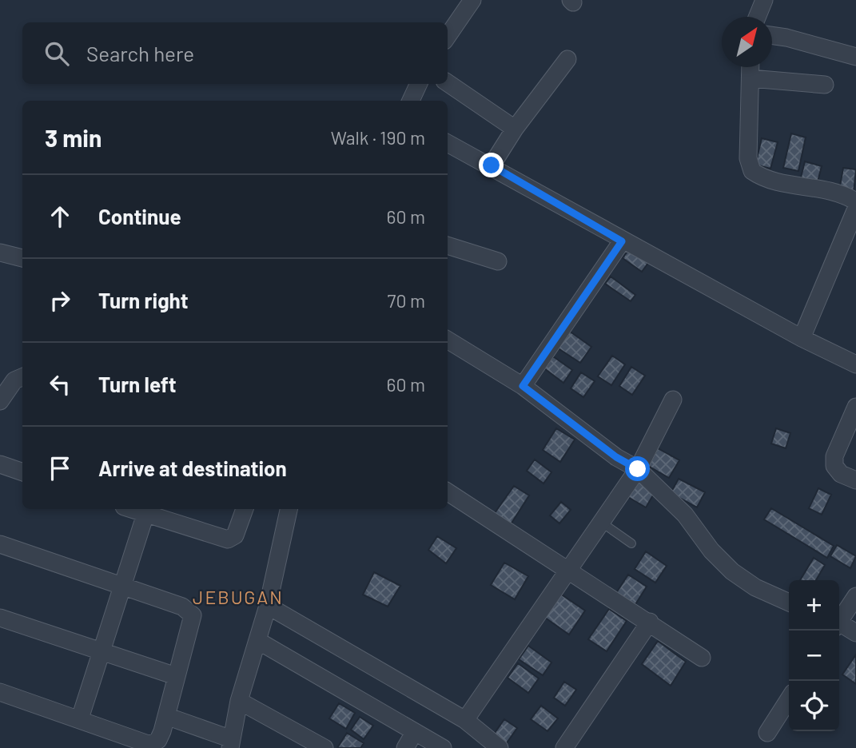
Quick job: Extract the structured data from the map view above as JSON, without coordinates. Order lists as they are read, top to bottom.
{
  "districts": ["JEBUGAN"],
  "north": "top right",
  "page": {
    "search": "Search here",
    "heading": ["3 min", "Walk · 190 m"],
    "list": [
      ["Continue", "60 m"],
      ["Turn right", "70 m"],
      ["Turn left", "60 m"],
      "Arrive at destination"
    ],
    "map_buttons": ["+", "−"]
  }
}
